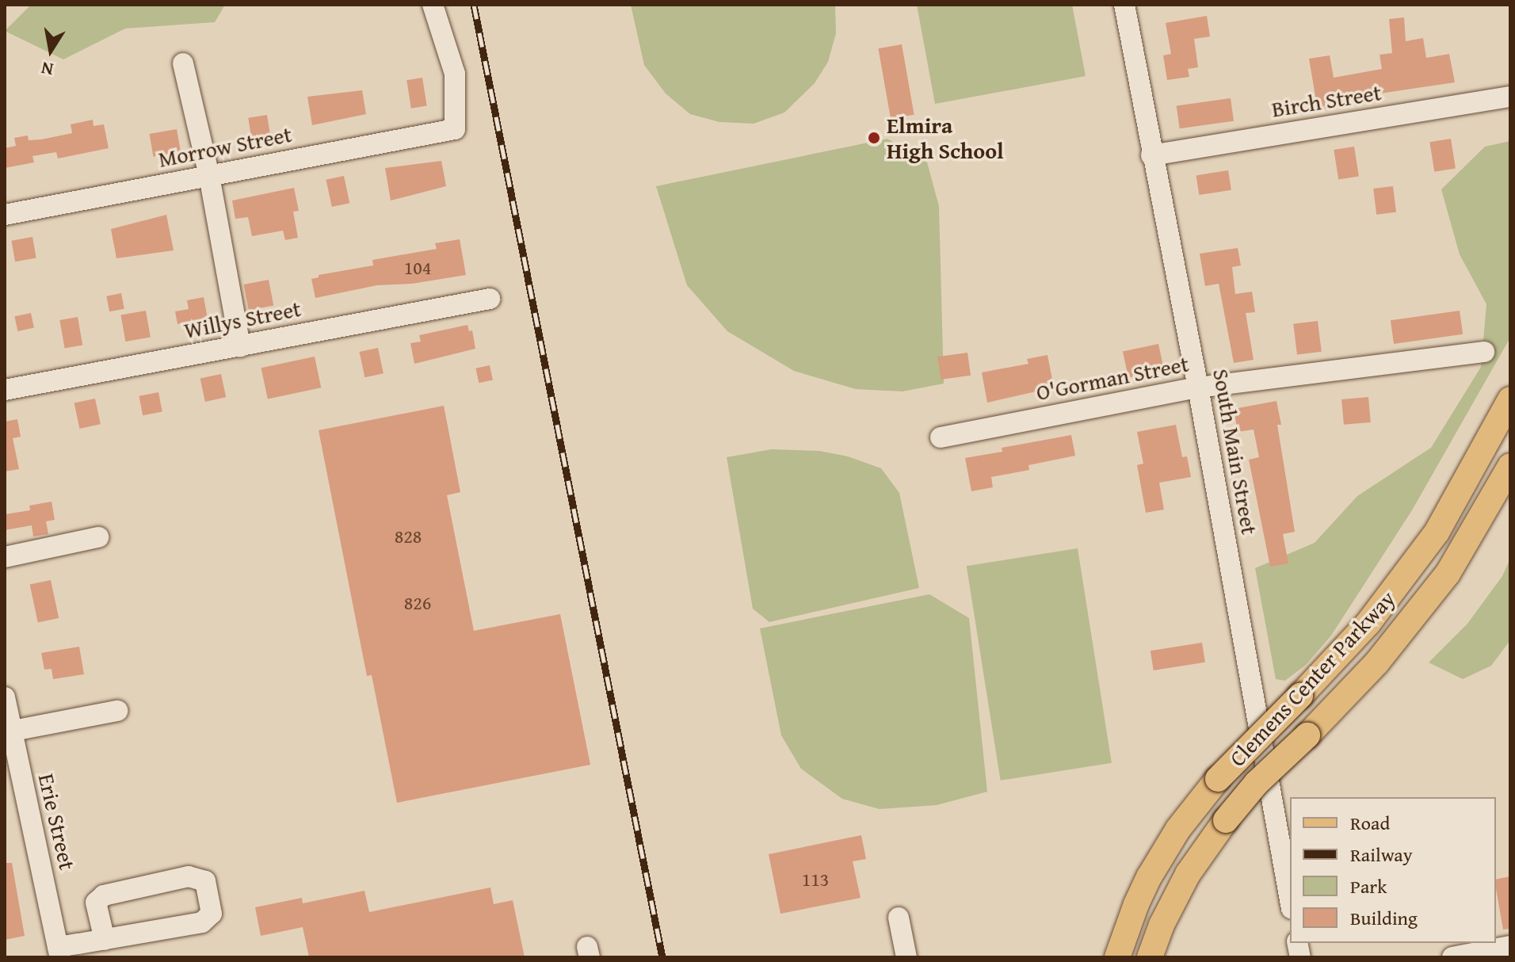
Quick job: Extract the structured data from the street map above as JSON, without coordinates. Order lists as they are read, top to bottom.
{
  "streets": {
    "main road": ["Clemens Center Parkway"],
    "street": [
      "Birch Street",
      "Morrow Street",
      "Willys Street",
      "O'Gorman Street",
      "South Main Street",
      "Erie Street"
    ]
  },
  "crossings": [
    ["Birch Street", "South Main Street"],
    ["O'Gorman Street", "South Main Street"]
  ],
  "places": ["Elmira High School"],
  "house_numbers": [
    "104",
    "828",
    "826",
    "113"
  ],
  "legend": [
    "Road",
    "Railway",
    "Park",
    "Building"
  ],
  "north": "bottom"
}
